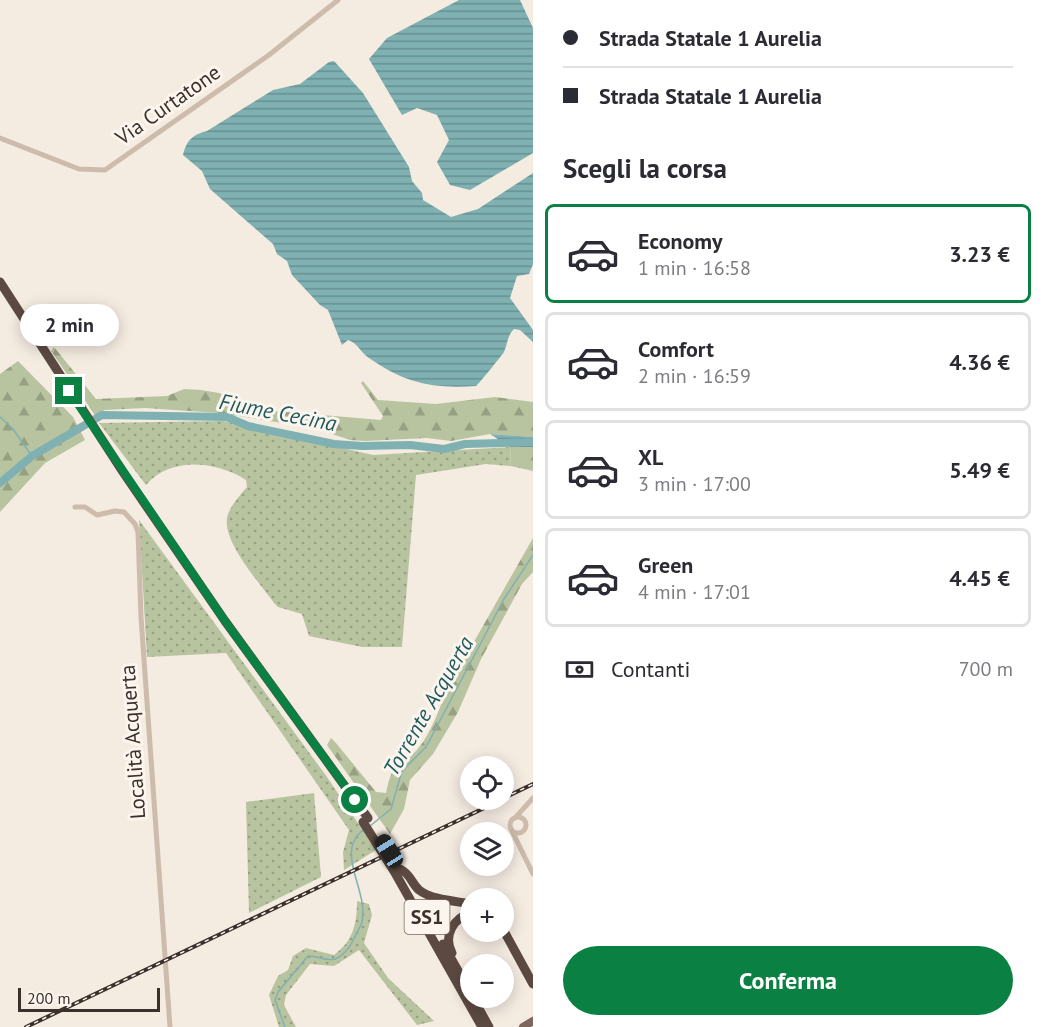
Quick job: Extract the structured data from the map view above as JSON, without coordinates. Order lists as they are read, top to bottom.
{
  "streets": {
    "highway": ["SS1"],
    "street": ["Via Curtatone", "Località Acquerta"]
  },
  "water": ["Fiume Cecina", "Torrente Acquerta"],
  "scale_bar": "200 m",
  "page": {
    "banner": ["Strada Statale 1 Aurelia", "Strada Statale 1 Aurelia"],
    "heading": "Scegli la corsa",
    "list": [
      {
        "name": "Economy",
        "note": "1 min · 16:58",
        "value": "3.23 €"
      },
      {
        "name": "Comfort",
        "note": "2 min · 16:59",
        "value": "4.36 €"
      },
      {
        "name": "XL",
        "note": "3 min · 17:00",
        "value": "5.49 €"
      },
      {
        "name": "Green",
        "note": "4 min · 17:01",
        "value": "4.45 €"
      }
    ],
    "bubble": "2 min",
    "pay": ["Contanti", "700 m"],
    "map_buttons": ["+", "−"],
    "buttons": "Conferma",
    "scale": "200 m"
  }
}
